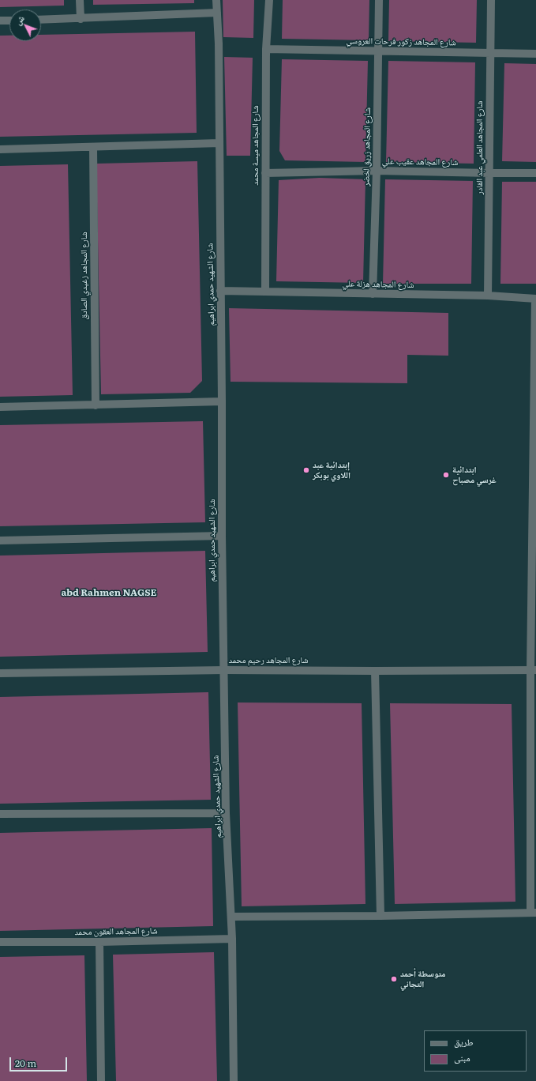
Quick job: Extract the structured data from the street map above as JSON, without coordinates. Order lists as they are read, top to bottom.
{
  "streets": {
    "street": [
      "شارع المجاهد زكور فرحات العروسي",
      "شارع المجاهد ميسة محمد",
      "شارع المجاهد زريق لخضر",
      "شارع المجاهد العلمي عبد القادر",
      "شارع المجاهد عقيب علي",
      "شارع المجاهد زغيدي الصادق",
      "شارع الشهيد حمدي ابراهيم",
      "شارع المجاهد هزلة علي",
      "شارع المجاهد رحيم محمد",
      "شارع المجاهد العقون محمد"
    ]
  },
  "crossings": [
    ["شارع المجاهد زكور فرحات العروسي", "شارع المجاهد ميسة محمد"],
    ["شارع المجاهد زكور فرحات العروسي", "شارع المجاهد زريق لخضر"],
    ["شارع المجاهد زكور فرحات العروسي", "شارع المجاهد العلمي عبد القادر"],
    ["شارع المجاهد ميسة محمد", "شارع المجاهد عقيب علي"],
    ["شارع المجاهد ميسة محمد", "شارع المجاهد هزلة علي"],
    ["شارع المجاهد زريق لخضر", "شارع المجاهد عقيب علي"],
    ["شارع المجاهد زريق لخضر", "شارع المجاهد هزلة علي"],
    ["شارع المجاهد العلمي عبد القادر", "شارع المجاهد عقيب علي"],
    ["شارع المجاهد العلمي عبد القادر", "شارع المجاهد هزلة علي"],
    ["شارع الشهيد حمدي ابراهيم", "شارع المجاهد هزلة علي"],
    ["شارع الشهيد حمدي ابراهيم", "شارع المجاهد رحيم محمد"],
    ["شارع الشهيد حمدي ابراهيم", "شارع المجاهد العقون محمد"]
  ],
  "districts": ["abd Rahmen NAGSE"],
  "places": ["إبتدائية عبد اللاوي بوبكر", "ابتدائية غرسي مصباح", "متوسطة أحمد التجاني"],
  "legend": ["طريق", "مبنى"],
  "scale_bar": "20 m",
  "north": "top left"
}
